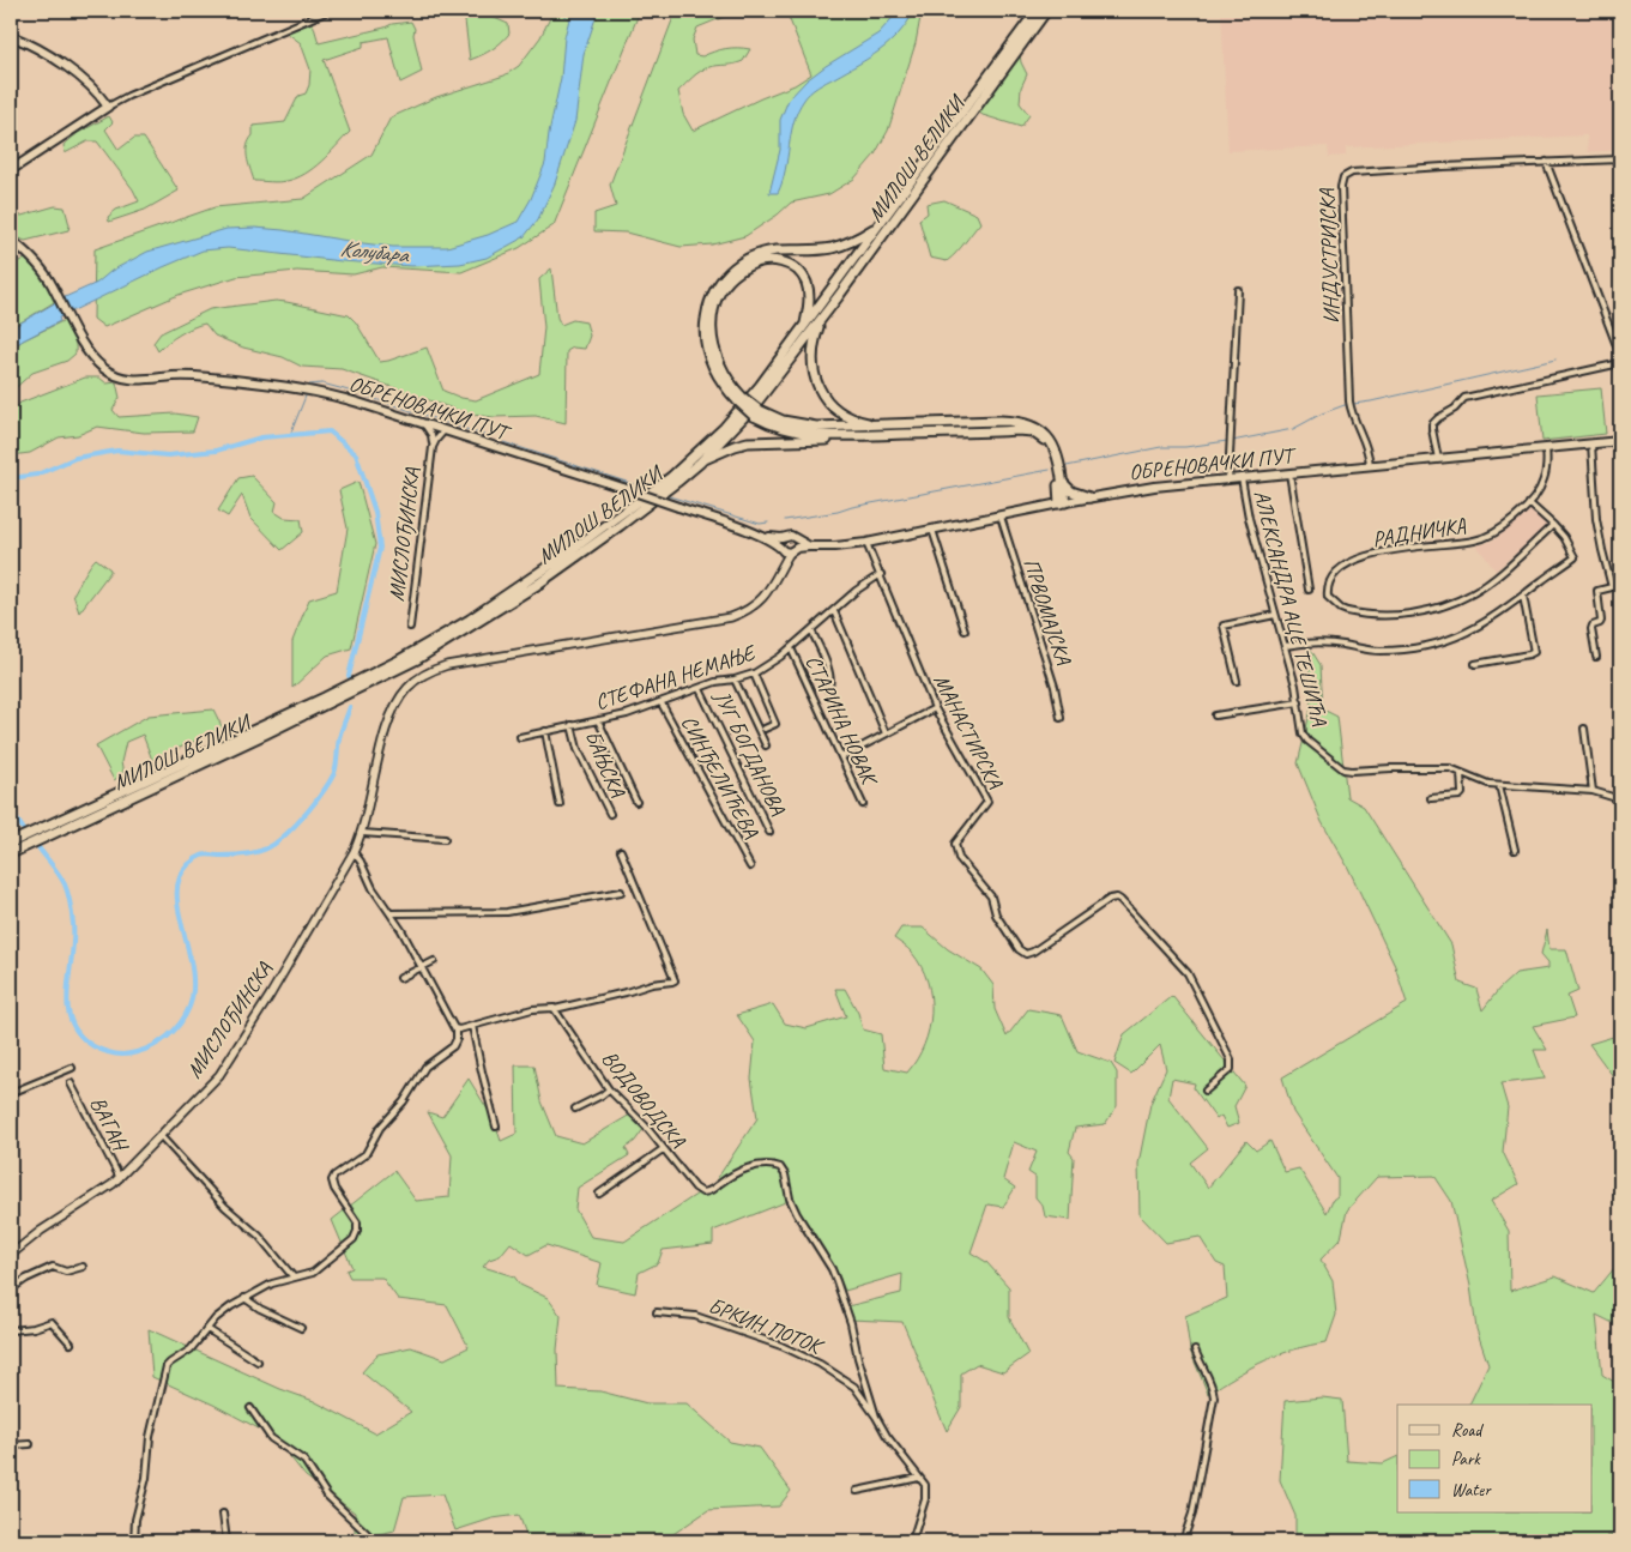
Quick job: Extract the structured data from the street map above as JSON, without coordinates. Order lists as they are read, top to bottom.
{
  "streets": {
    "highway": ["МИЛОШ ВЕЛИКИ"],
    "main road": ["ОБРЕНОВАЧКИ ПУТ", "МИСЛОЂИНСКА"],
    "street": [
      "ИНДУСТРИЈСКА",
      "РАДНИЧКА",
      "АЛЕКСАНДРА АЦЕ ТЕШИЋА",
      "ПРВОМАЈСКА",
      "СТЕФАНА НЕМАЊЕ",
      "СТАРИНА НОВАК",
      "МАНАСТИРСКА",
      "ЈУГ БОГДАНОВА",
      "БАЊСКА",
      "СИНЂЕЛИЋЕВА",
      "ВОДОВОДСКА",
      "ВАГАН",
      "БРКИН ПОТОК"
    ]
  },
  "crossings": [
    ["ИНДУСТРИЈСКА", "ОБРЕНОВАЧКИ ПУТ"],
    ["ОБРЕНОВАЧКИ ПУТ", "РАДНИЧКА"],
    ["ОБРЕНОВАЧКИ ПУТ", "МИСЛОЂИНСКА"],
    ["ОБРЕНОВАЧКИ ПУТ", "АЛЕКСАНДРА АЦЕ ТЕШИЋА"],
    ["ОБРЕНОВАЧКИ ПУТ", "ПРВОМАЈСКА"],
    ["ОБРЕНОВАЧКИ ПУТ", "МАНАСТИРСКА"],
    ["МИСЛОЂИНСКА", "ВАГАН"],
    ["СТЕФАНА НЕМАЊЕ", "СТАРИНА НОВАК"],
    ["СТЕФАНА НЕМАЊЕ", "МАНАСТИРСКА"],
    ["СТЕФАНА НЕМАЊЕ", "ЈУГ БОГДАНОВА"],
    ["СТЕФАНА НЕМАЊЕ", "БАЊСКА"],
    ["СТЕФАНА НЕМАЊЕ", "СИНЂЕЛИЋЕВА"],
    ["ВОДОВОДСКА", "БРКИН ПОТОК"]
  ],
  "water": ["Колубара"],
  "legend": ["Road", "Park", "Water"]
}
